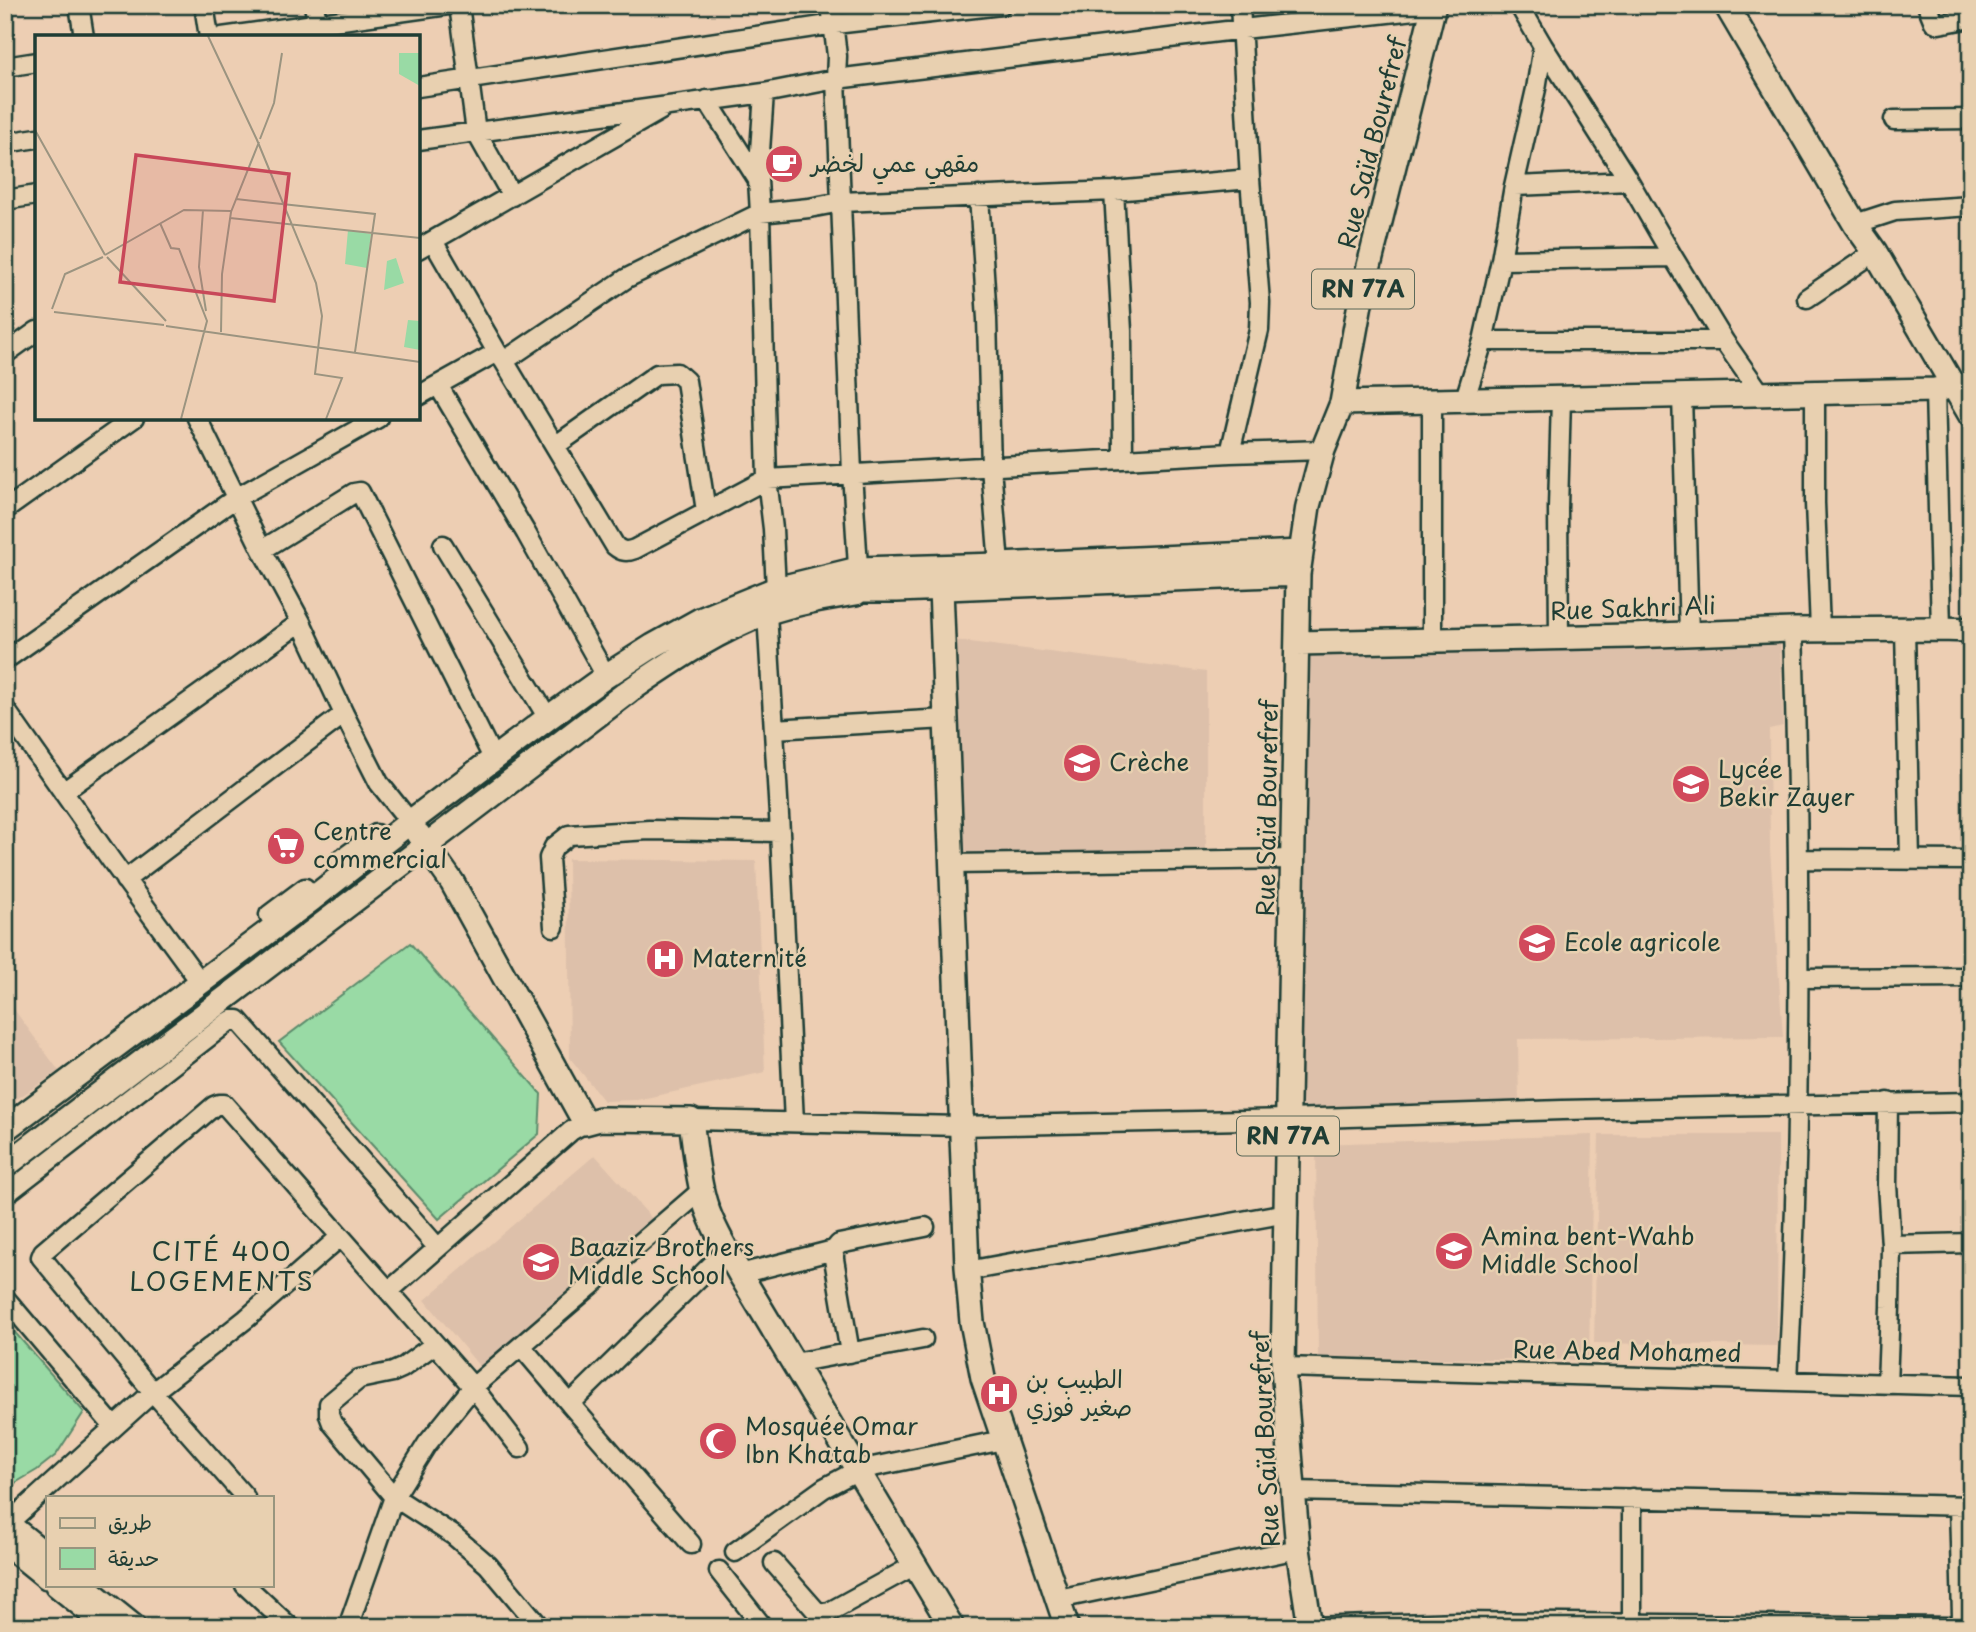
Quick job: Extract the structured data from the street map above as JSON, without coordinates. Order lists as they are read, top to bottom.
{
  "streets": {
    "main road": ["Rue Saïd Bourefref", "RN 77A", "Rue Sakhri Ali"],
    "street": ["Rue Abed Mohamed"]
  },
  "crossings": [
    ["Rue Saïd Bourefref", "Rue Sakhri Ali"],
    ["Rue Saïd Bourefref", "Rue Abed Mohamed"]
  ],
  "districts": ["CITÉ 400 LOGEMENTS"],
  "places": {
    "cafe": ["مقهي عمي لخضر"],
    "school or university": [
      "Crèche",
      "Lycée Bekir Zayer",
      "Ecole agricole",
      "Amina bent-Wahb Middle School",
      "Baaziz Brothers Middle School"
    ],
    "supermarket": ["Centre commercial"],
    "hospital": ["Maternité", "الطبيب بن صغير فوزي"],
    "mosque": ["Mosquée Omar Ibn Khatab"]
  },
  "legend": ["طريق", "حديقة"]
}
